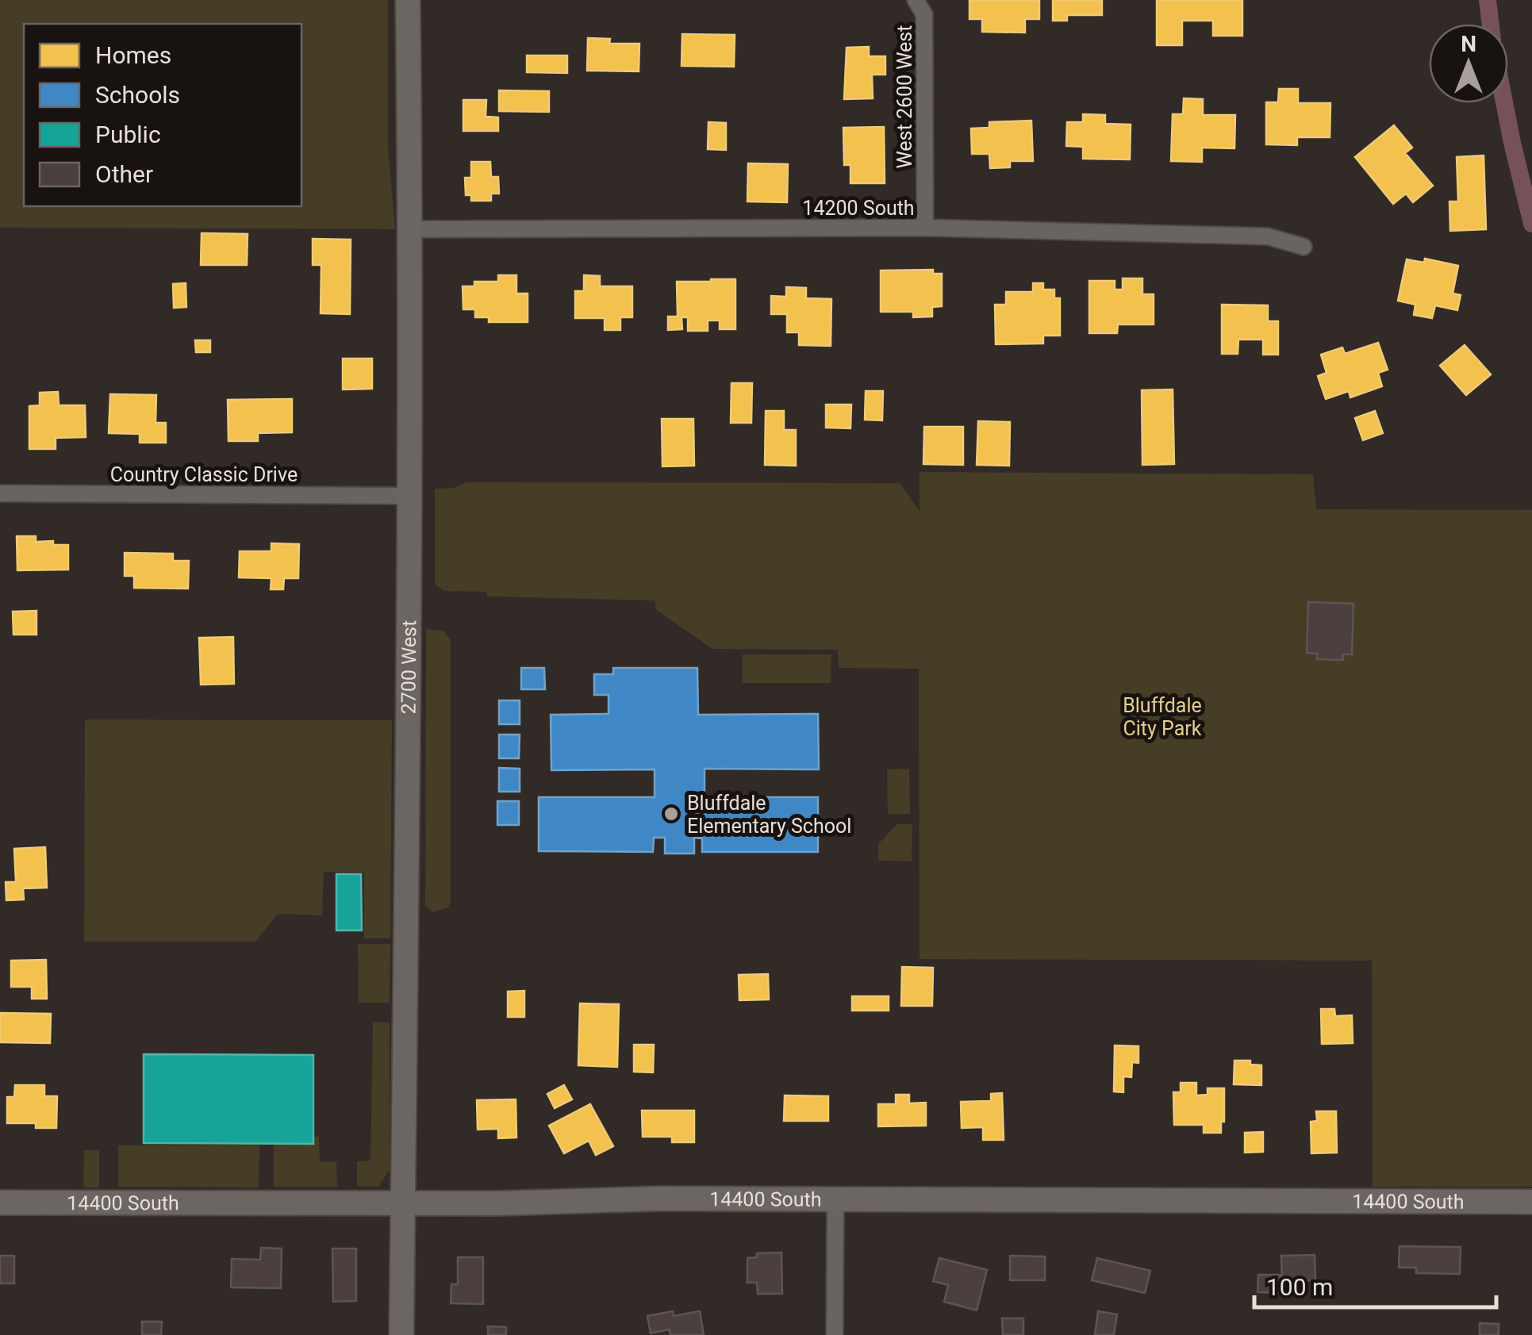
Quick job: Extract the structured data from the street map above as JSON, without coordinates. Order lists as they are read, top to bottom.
{
  "streets": {
    "main road": ["2700 West", "14400 South"],
    "street": ["West 2600 West", "14200 South", "Country Classic Drive"]
  },
  "crossings": [
    ["West 2600 West", "14200 South"],
    ["14200 South", "2700 West"],
    ["Country Classic Drive", "2700 West"],
    ["2700 West", "14400 South"]
  ],
  "parks": ["Bluffdale City Park"],
  "places": ["Bluffdale Elementary School"],
  "legend": [
    "Homes",
    "Schools",
    "Public",
    "Other"
  ],
  "scale_bar": "100 m",
  "north": "top"
}
